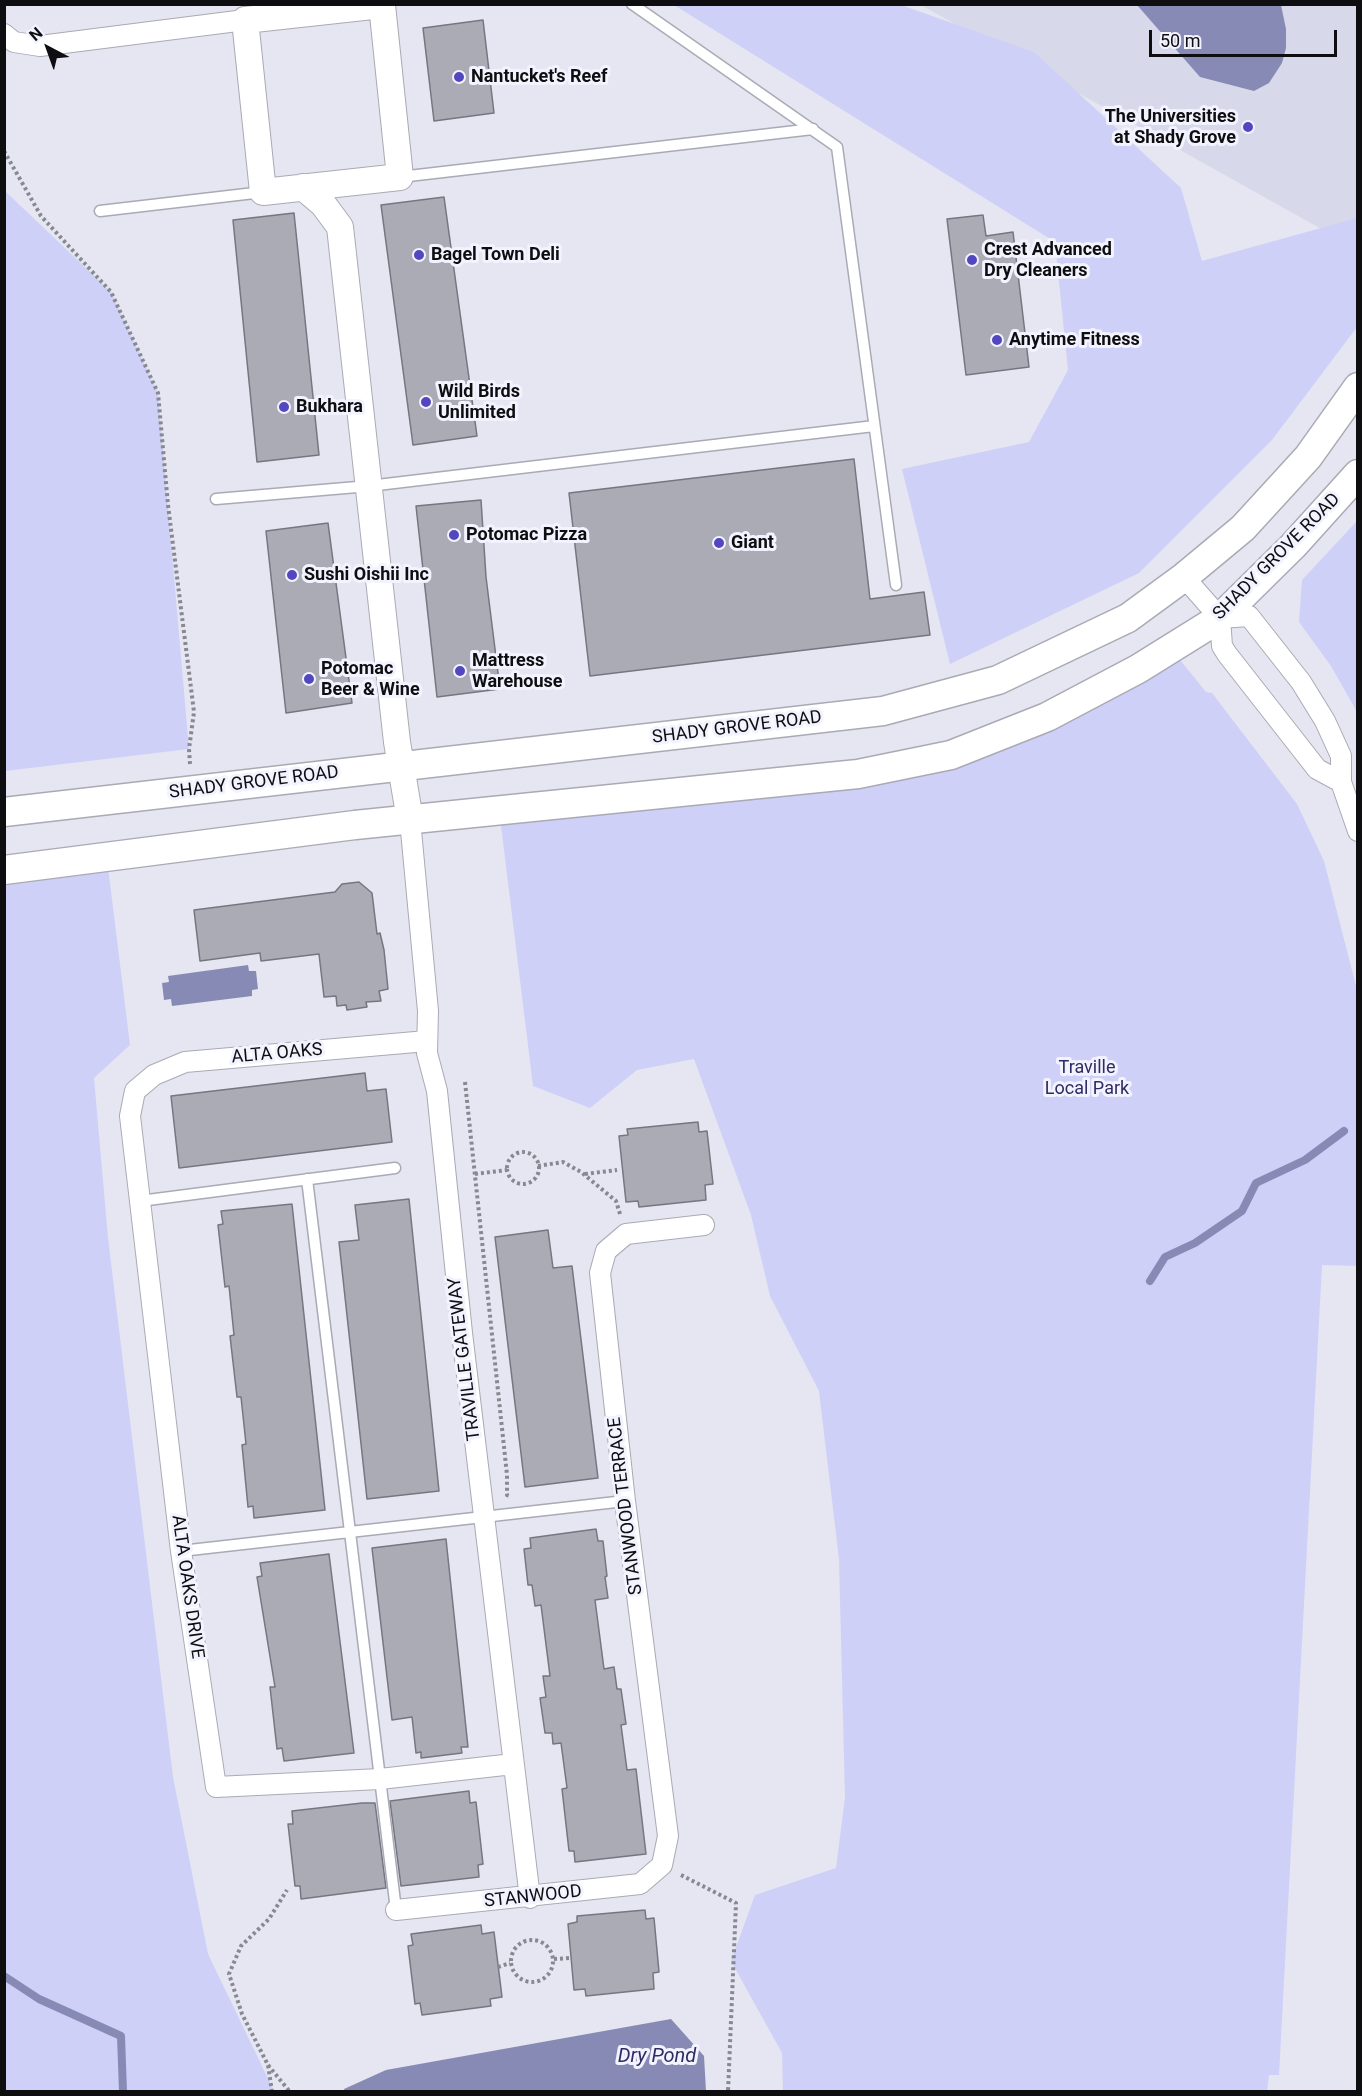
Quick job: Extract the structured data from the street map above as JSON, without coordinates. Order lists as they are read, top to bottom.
{
  "streets": {
    "main road": ["SHADY GROVE ROAD"],
    "street": [
      "ALTA OAKS",
      "TRAVILLE GATEWAY",
      "STANWOOD TERRACE",
      "ALTA OAKS DRIVE",
      "STANWOOD"
    ]
  },
  "crossings": [
    ["SHADY GROVE ROAD", "TRAVILLE GATEWAY"],
    ["ALTA OAKS", "TRAVILLE GATEWAY"],
    ["ALTA OAKS", "ALTA OAKS DRIVE"],
    ["TRAVILLE GATEWAY", "ALTA OAKS DRIVE"],
    ["TRAVILLE GATEWAY", "STANWOOD"],
    ["STANWOOD TERRACE", "STANWOOD"]
  ],
  "water": ["Dry Pond"],
  "parks": ["Traville Local Park"],
  "places": [
    "Nantucket's Reef",
    "The Universities at Shady Grove",
    "Bagel Town Deli",
    "Crest Advanced Dry Cleaners",
    "Anytime Fitness",
    "Wild Birds Unlimited",
    "Bukhara",
    "Potomac Pizza",
    "Giant",
    "Sushi Oishii Inc",
    "Mattress Warehouse",
    "Potomac Beer & Wine"
  ],
  "scale_bar": "50 m",
  "north": "top left"
}
